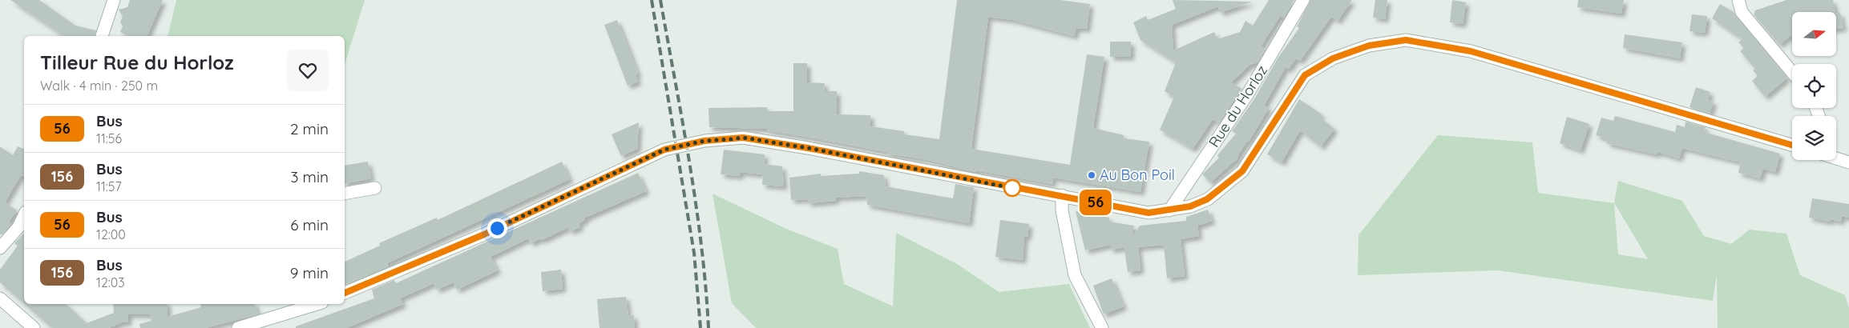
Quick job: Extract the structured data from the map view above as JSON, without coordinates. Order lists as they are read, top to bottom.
{
  "streets": {
    "street": ["Rue du Horloz"]
  },
  "places": ["Au Bon Poil"],
  "lines": ["bus line 56"],
  "north": "right",
  "page": {
    "on_map": "56",
    "heading": ["Tilleur Rue du Horloz", "Walk · 4 min · 250 m"],
    "list": [
      {
        "mark": "56",
        "name": "Bus",
        "note": "11:56",
        "value": "2 min"
      },
      {
        "mark": "156",
        "name": "Bus",
        "note": "11:57",
        "value": "3 min"
      },
      {
        "mark": "56",
        "name": "Bus",
        "note": "12:00",
        "value": "6 min"
      },
      {
        "mark": "156",
        "name": "Bus",
        "note": "12:03",
        "value": "9 min"
      }
    ]
  }
}
